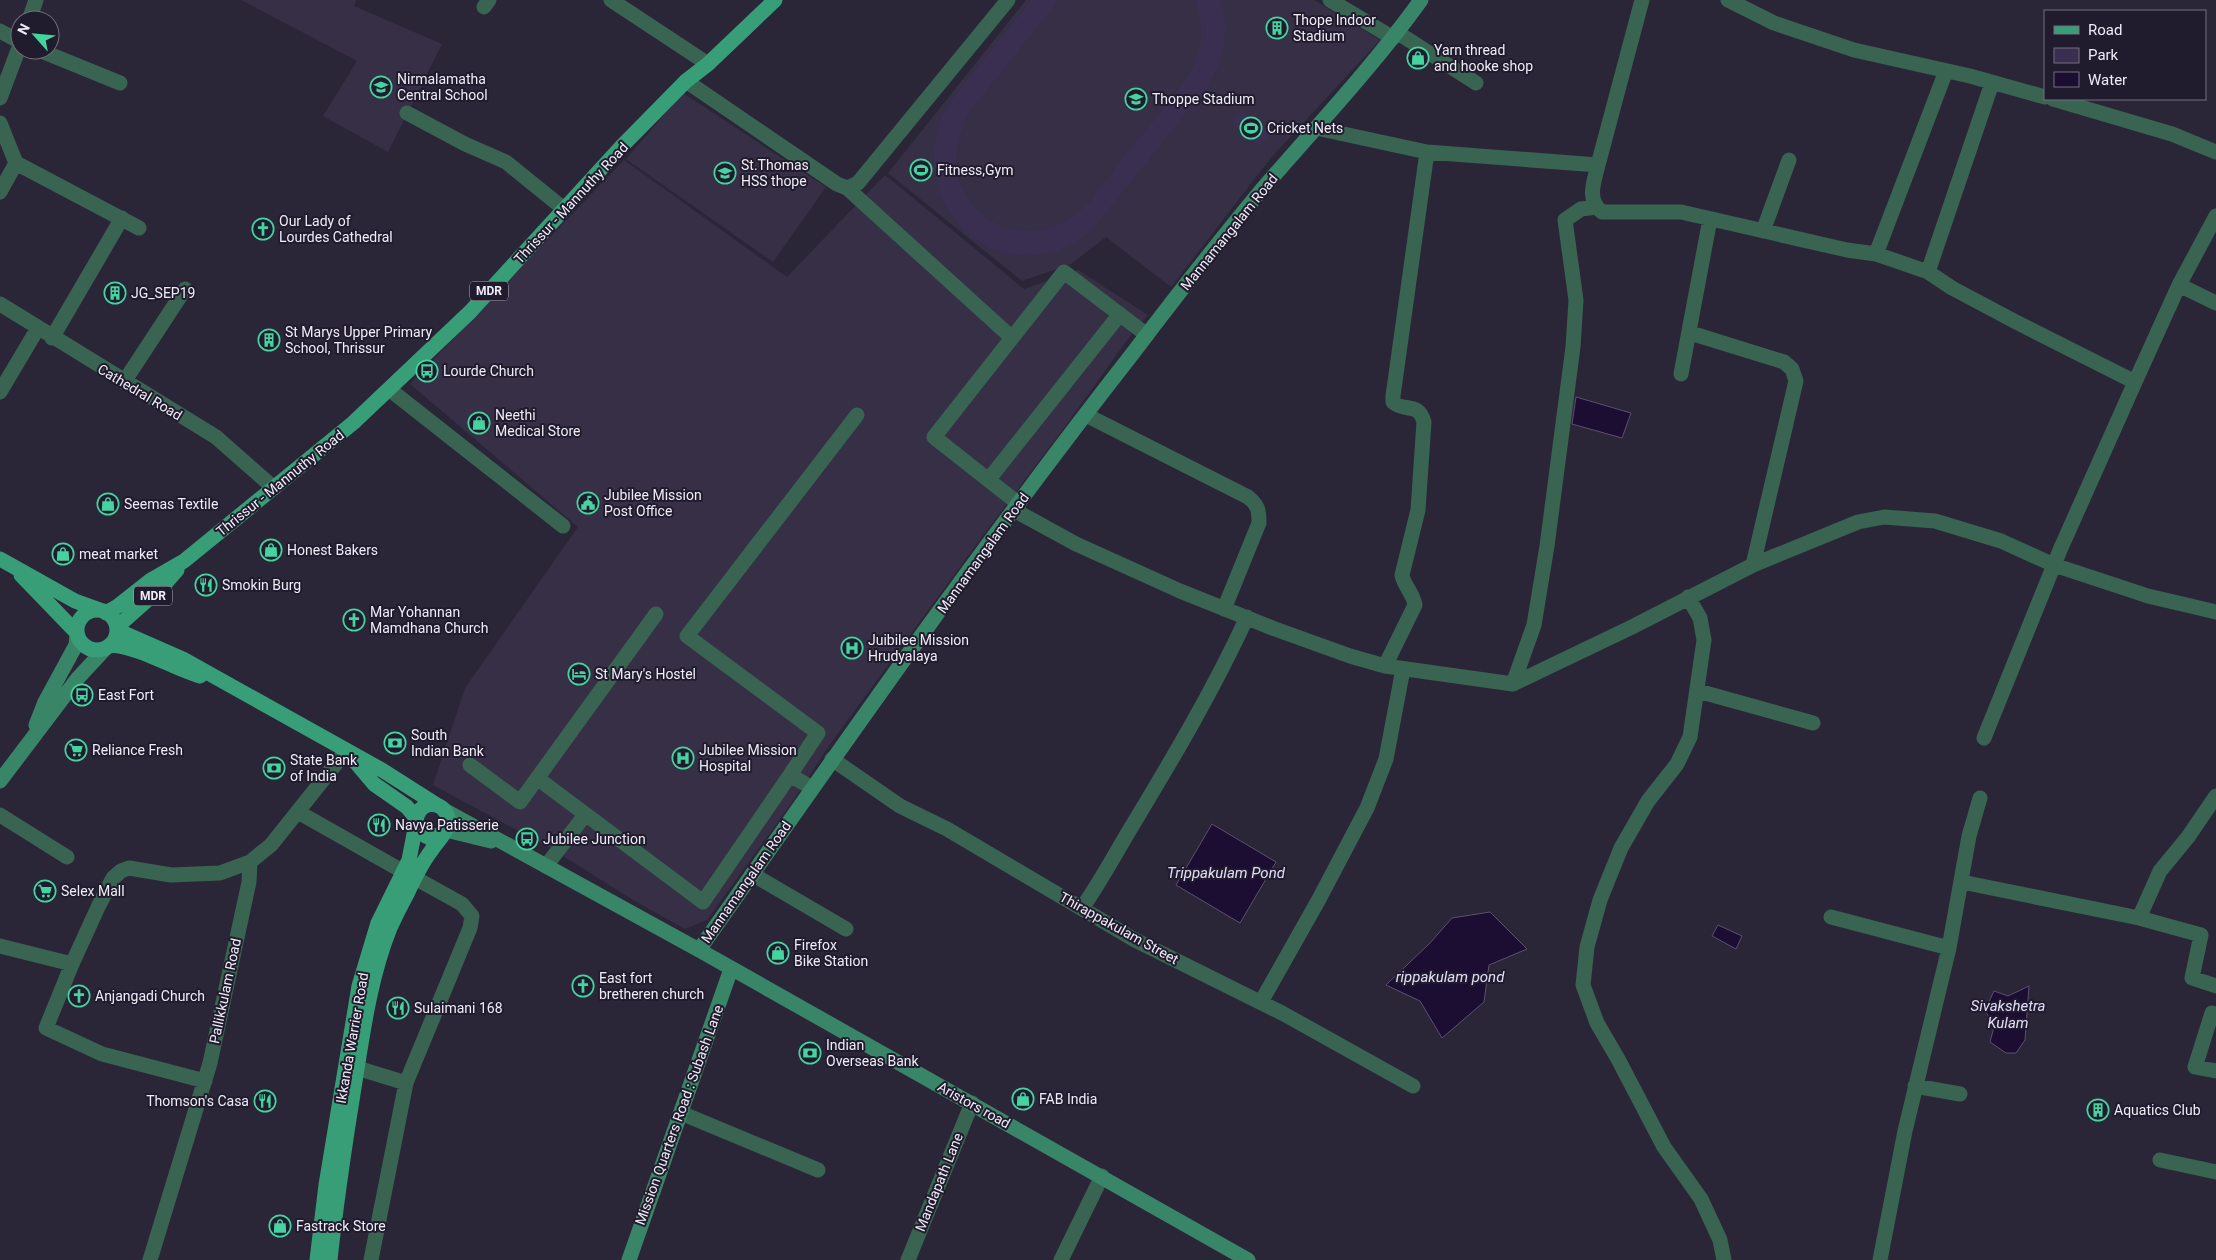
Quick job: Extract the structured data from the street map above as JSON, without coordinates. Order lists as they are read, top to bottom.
{
  "streets": {
    "main road": [
      "Thrissur - Mannuthy Road",
      "Mannamangalam Road",
      "MDR",
      "Ikkanda Warrier Road",
      "Aristors road",
      "Mission Quarters Road : Subash Lane"
    ],
    "street": [
      "Cathedral Road",
      "Thirappakulam Street",
      "Pallikkulam Road",
      "Mandapath Lane"
    ]
  },
  "crossings": [
    ["Thrissur - Mannuthy Road", "MDR"],
    ["Thrissur - Mannuthy Road", "Cathedral Road"],
    ["Mannamangalam Road", "Thirappakulam Street"],
    ["Mannamangalam Road", "Ikkanda Warrier Road"],
    ["Mannamangalam Road", "Aristors road"],
    ["Aristors road", "Mission Quarters Road : Subash Lane"],
    ["Aristors road", "Mandapath Lane"]
  ],
  "water": ["Trippakulam Pond", "rippakulam pond", "Sivakshetra Kulam"],
  "places": {
    "building": [
      "Thope Indoor Stadium",
      "JG_SEP19",
      "St Marys Upper Primary School, Thrissur",
      "Aquatics Club"
    ],
    "shop": [
      "Yarn thread and hooke shop",
      "Neethi Medical Store",
      "Seemas Textile",
      "Honest Bakers",
      "meat market",
      "Firefox Bike Station",
      "FAB India",
      "Fastrack Store"
    ],
    "school or university": ["Nirmalamatha Central School", "Thoppe Stadium", "St.Thomas HSS thope"],
    "sports": ["Cricket Nets", "Fitness,Gym"],
    "church": [
      "Our Lady of Lourdes Cathedral",
      "Mar Yohannan Mamdhana Church",
      "East fort bretheren church",
      "Anjangadi Church"
    ],
    "bus stop": ["Lourde Church", "East Fort", "Jubilee Junction"],
    "public building": ["Jubilee Mission Post Office"],
    "restaurant": [
      "Smokin Burg",
      "Navya Patisserie",
      "Sulaimani 168",
      "Thomson's Casa"
    ],
    "hospital": ["Juibilee Mission Hrudyalaya", "Jubilee Mission Hospital"],
    "hotel": ["St Mary's Hostel"],
    "bank": ["South Indian Bank", "State Bank of India", "Indian Overseas Bank"],
    "supermarket": ["Reliance Fresh", "Selex Mall"]
  },
  "legend": ["Road", "Park", "Water"],
  "north": "top left"
}
